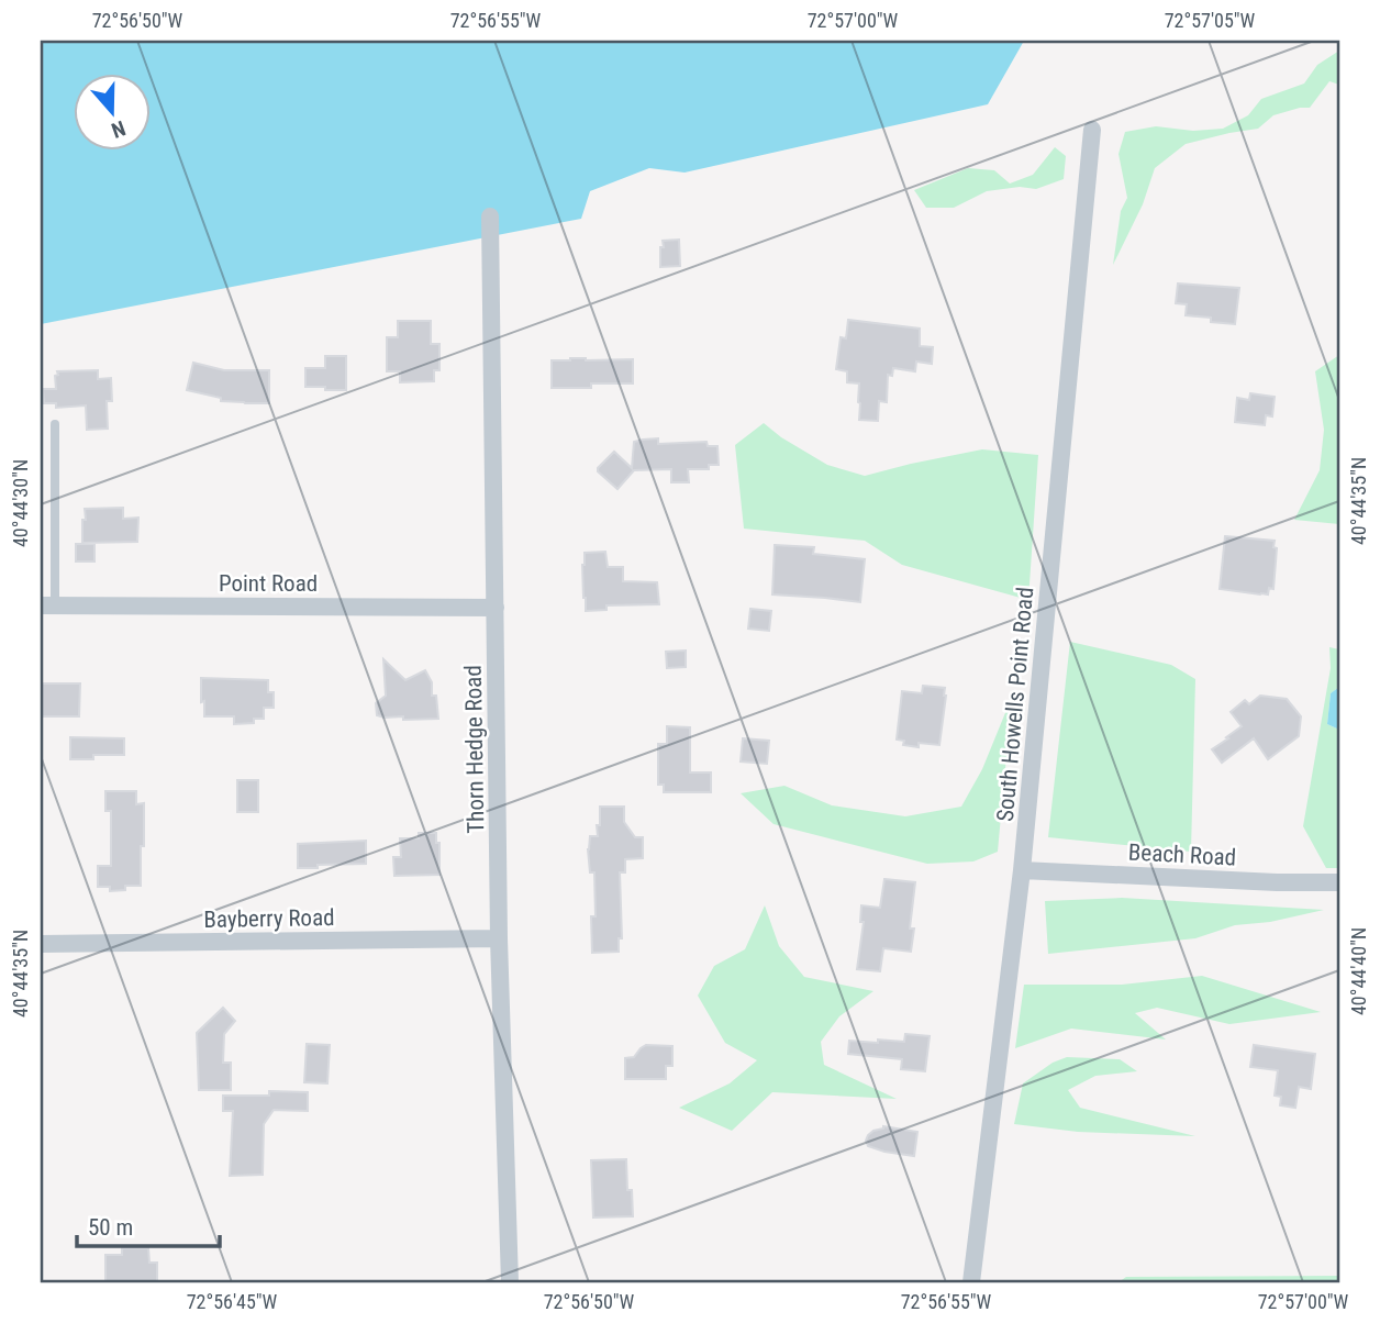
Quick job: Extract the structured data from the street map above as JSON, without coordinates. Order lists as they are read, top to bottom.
{
  "streets": {
    "street": [
      "Point Road",
      "South Howells Point Road",
      "Thorn Hedge Road",
      "Beach Road",
      "Bayberry Road"
    ]
  },
  "crossings": [
    ["Point Road", "Thorn Hedge Road"],
    ["South Howells Point Road", "Beach Road"],
    ["Thorn Hedge Road", "Bayberry Road"]
  ],
  "scale_bar": "50 m",
  "north": "bottom",
  "coordinates": [
    "72°56'50\"W",
    "72°56'55\"W",
    "72°57'00\"W",
    "72°57'05\"W",
    "40°44'35\"N",
    "40°44'30\"N",
    "40°44'40\"N",
    "72°56'45\"W"
  ]
}
